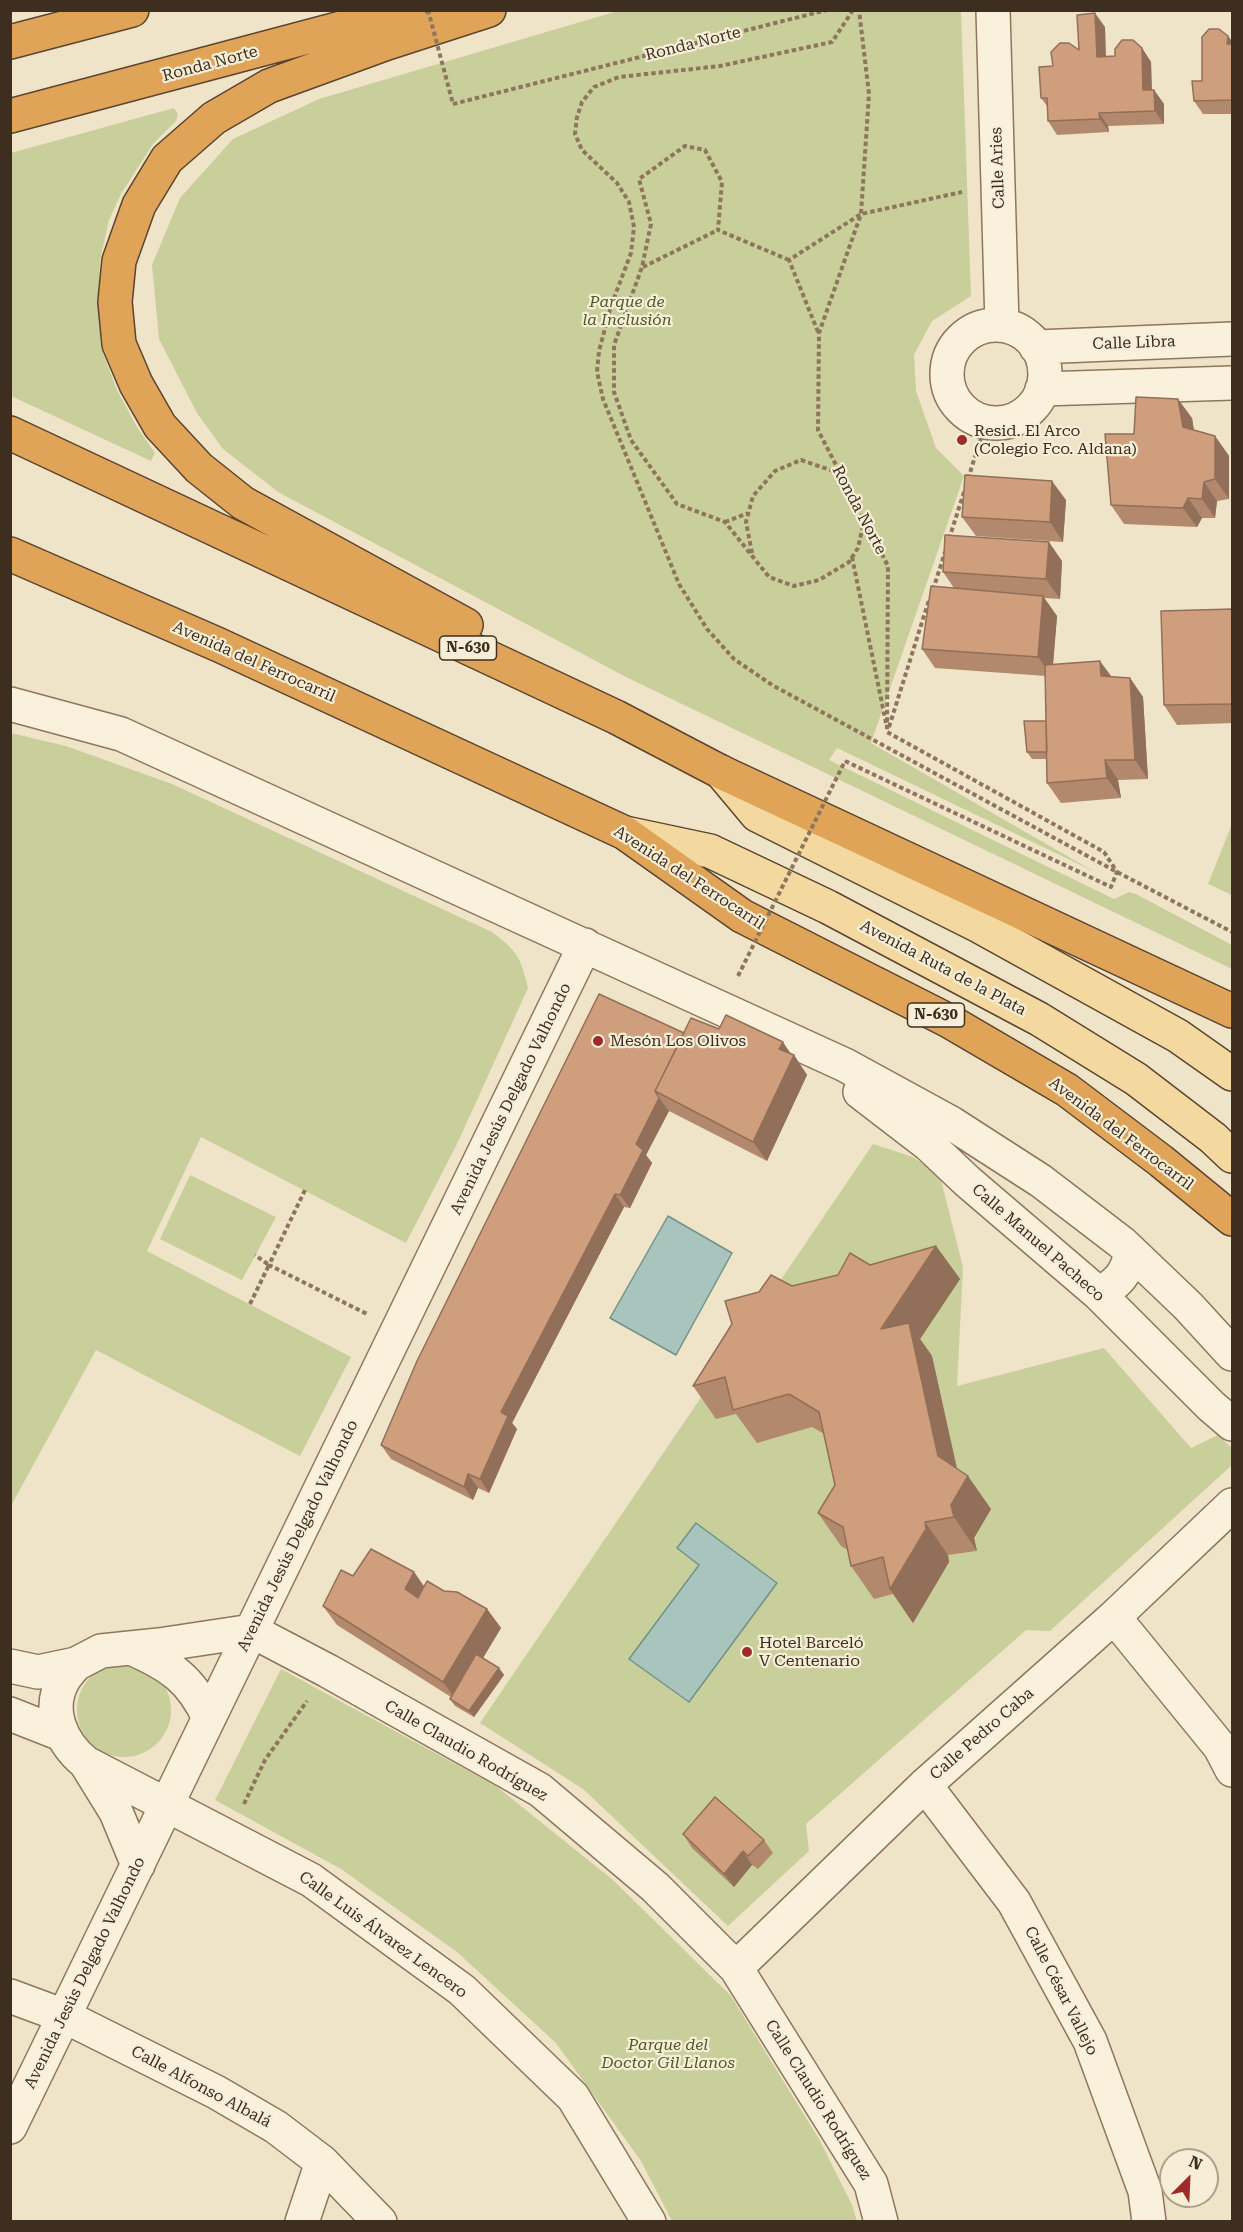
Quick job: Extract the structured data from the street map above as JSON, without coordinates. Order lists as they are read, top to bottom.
{
  "streets": {
    "highway": ["Ronda Norte", "N-630", "Avenida del Ferrocarril"],
    "main road": ["Avenida Ruta de la Plata"],
    "street": [
      "Calle Aries",
      "Calle Libra",
      "Avenida Jesús Delgado Valhondo",
      "Calle Manuel Pacheco",
      "Calle Pedro Caba",
      "Calle Claudio Rodríguez",
      "Calle Luis Álvarez Lencero",
      "Calle César Vallejo",
      "Calle Alfonso Albalá"
    ]
  },
  "crossings": [
    ["Calle Aries", "Calle Libra"],
    ["Avenida del Ferrocarril", "Avenida Ruta de la Plata"],
    ["Avenida Jesús Delgado Valhondo", "Calle Claudio Rodríguez"],
    ["Avenida Jesús Delgado Valhondo", "Calle Luis Álvarez Lencero"],
    ["Avenida Jesús Delgado Valhondo", "Calle Alfonso Albalá"],
    ["Calle Pedro Caba", "Calle Claudio Rodríguez"],
    ["Calle Pedro Caba", "Calle César Vallejo"]
  ],
  "parks": ["Parque de la Inclusión", "Parque del Doctor Gil Llanos"],
  "places": ["Resid. El Arco (Colegio Fco. Aldana)", "Mesón Los Olivos", "Hotel Barceló V Centenario"],
  "north": "top right"
}
